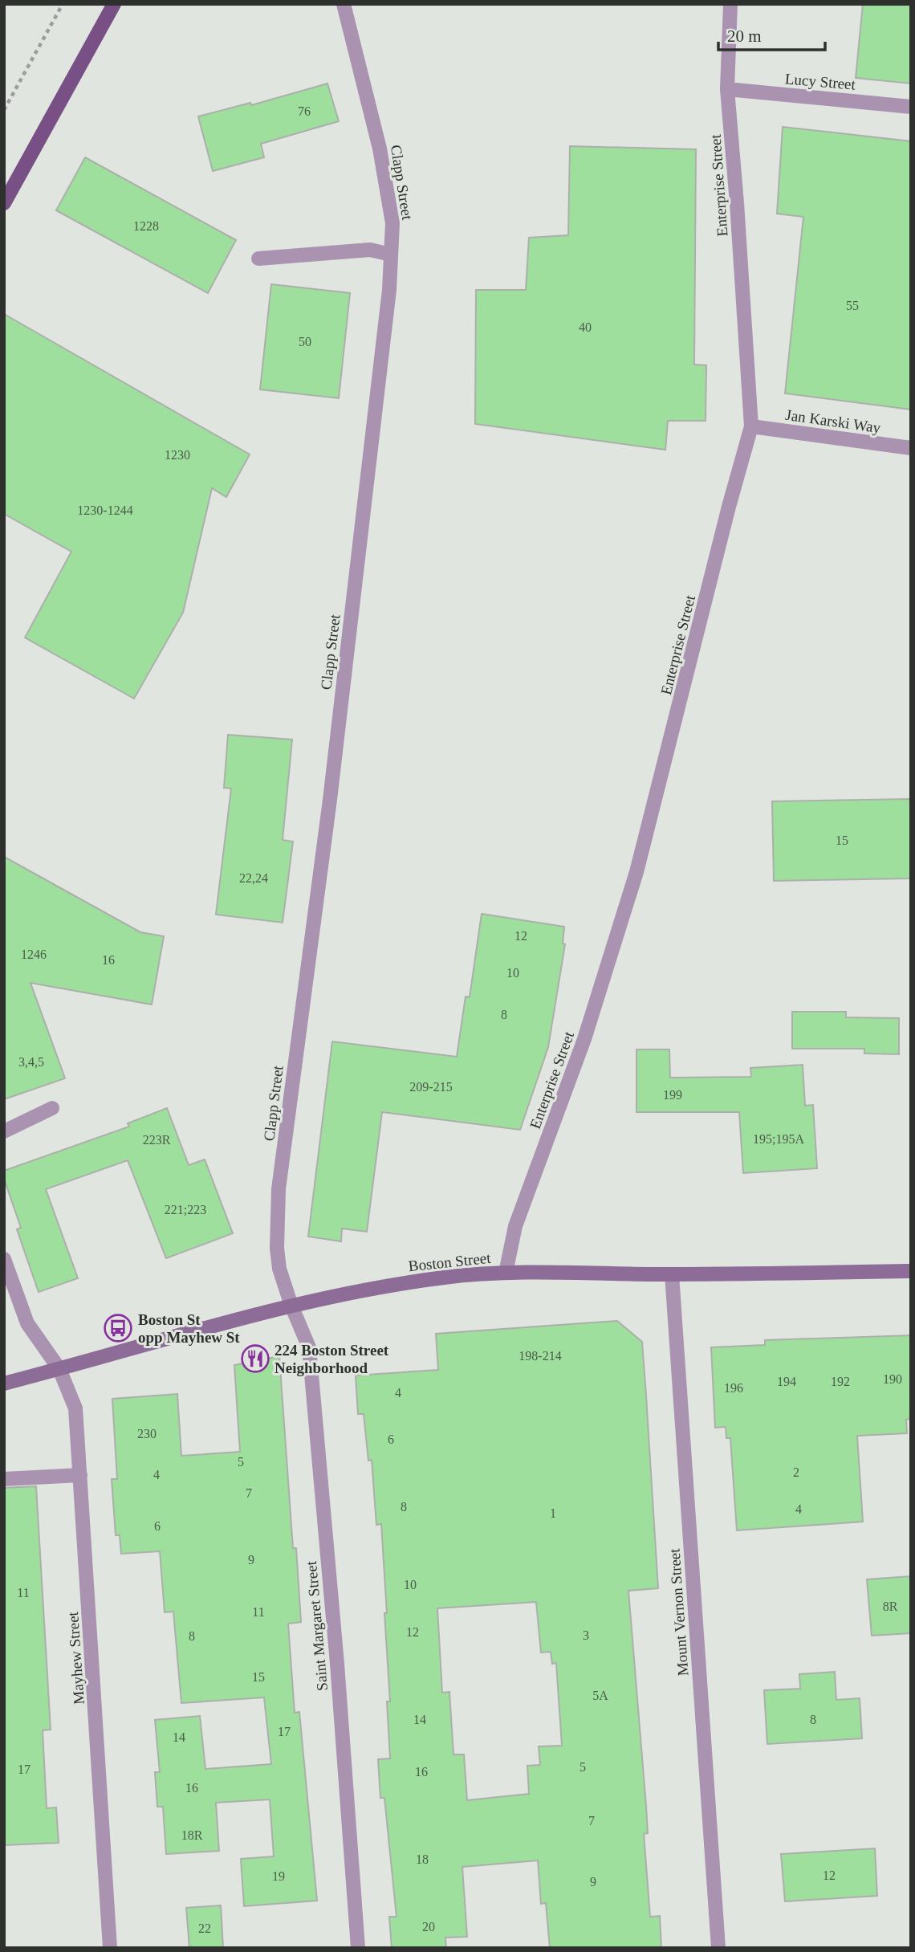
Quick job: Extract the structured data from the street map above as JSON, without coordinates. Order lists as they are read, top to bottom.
{
  "streets": {
    "main road": ["Boston Street"],
    "street": [
      "Lucy Street",
      "Clapp Street",
      "Enterprise Street",
      "Jan Karski Way",
      "Mount Vernon Street",
      "Saint Margaret Street",
      "Mayhew Street"
    ]
  },
  "crossings": [
    ["Lucy Street", "Enterprise Street"],
    ["Clapp Street", "Boston Street"],
    ["Clapp Street", "Saint Margaret Street"],
    ["Enterprise Street", "Jan Karski Way"],
    ["Enterprise Street", "Boston Street"],
    ["Boston Street", "Mount Vernon Street"],
    ["Boston Street", "Saint Margaret Street"],
    ["Boston Street", "Mayhew Street"]
  ],
  "places": {
    "bus stop": ["Boston St opp Mayhew St"],
    "restaurant": ["224 Boston Street Neighborhood"]
  },
  "house_numbers": [
    "76",
    "1228",
    "55",
    "40",
    "50",
    "1230",
    "1230-1244",
    "15",
    "22,24",
    "12",
    "1246",
    "16",
    "10",
    "8",
    "3,4,5",
    "209-215",
    "199",
    "195;195A",
    "223R",
    "221;223",
    "198-214",
    "190",
    "194",
    "192",
    "196",
    "4",
    "230",
    "6",
    "5",
    "2",
    "4",
    "7",
    "8",
    "4",
    "1",
    "6",
    "9",
    "10",
    "11",
    "8R",
    "11",
    "12",
    "3",
    "8",
    "15",
    "5A",
    "14",
    "8",
    "17",
    "14",
    "5",
    "17",
    "16",
    "16",
    "7",
    "18R",
    "18",
    "12",
    "19",
    "9",
    "20",
    "22"
  ],
  "scale_bar": "20 m"
}
